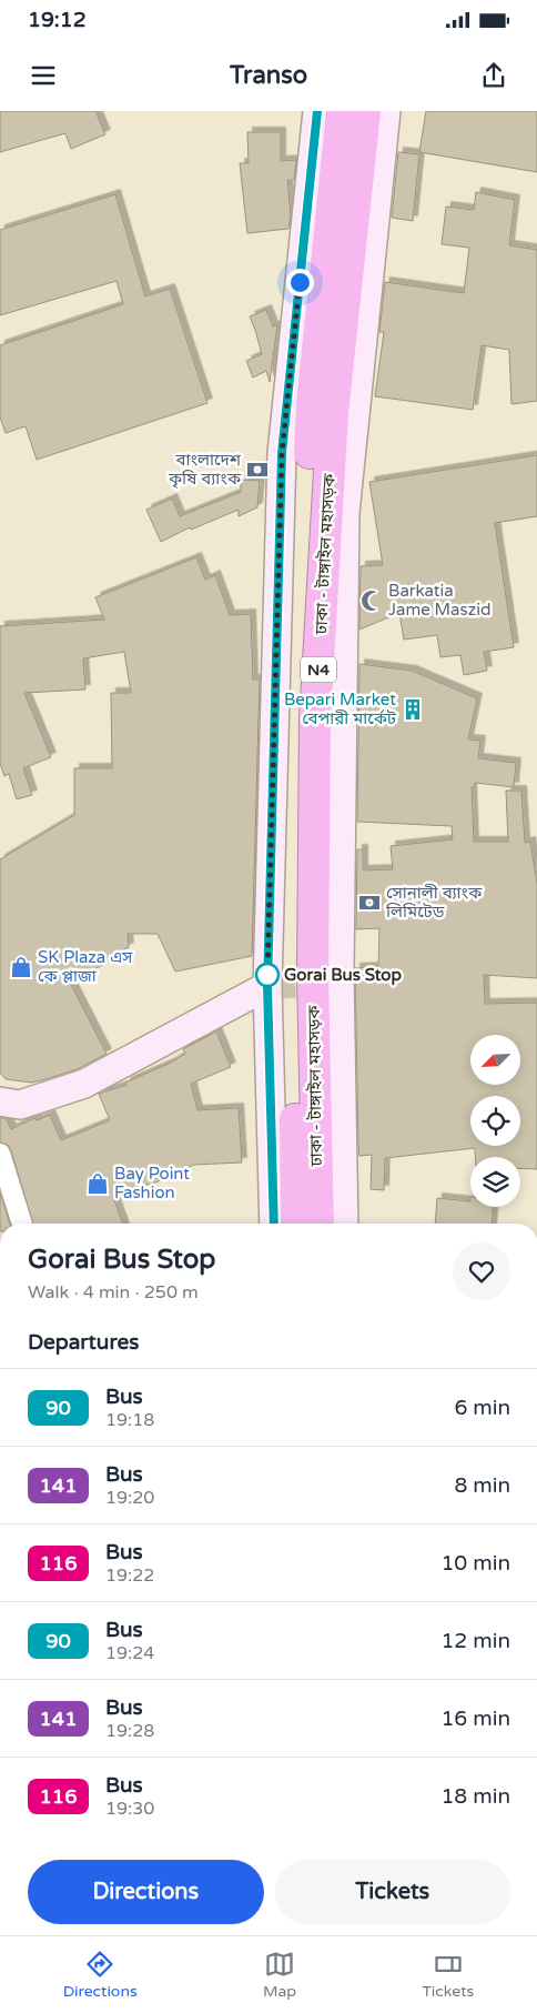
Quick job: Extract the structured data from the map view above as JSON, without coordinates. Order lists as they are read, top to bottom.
{
  "streets": {
    "highway": ["ঢাকা - টাঙ্গাইল মহাসড়ক", "N4"]
  },
  "places": {
    "bank": ["বাংলাদেশ কৃষি ব্যাংক", "সোনালী ব্যাংক লিমিটেড"],
    "mosque": ["Barkatia Jame Maszid"],
    "building": ["Bepari Market বেপারী মার্কেট"],
    "shop": ["SK Plaza এস কে প্লাজা", "Bay Point Fashion"],
    "other": ["Gorai Bus Stop"]
  },
  "lines": ["bus line 90"],
  "north": "bottom left",
  "page": {
    "status": "19:12",
    "header": "Transo",
    "heading": [
      ["Gorai Bus Stop", "Walk · 4 min · 250 m"],
      "Departures"
    ],
    "list": [
      {
        "mark": "90",
        "name": "Bus",
        "note": "19:18",
        "value": "6 min"
      },
      {
        "mark": "141",
        "name": "Bus",
        "note": "19:20",
        "value": "8 min"
      },
      {
        "mark": "116",
        "name": "Bus",
        "note": "19:22",
        "value": "10 min"
      },
      {
        "mark": "90",
        "name": "Bus",
        "note": "19:24",
        "value": "12 min"
      },
      {
        "mark": "141",
        "name": "Bus",
        "note": "19:28",
        "value": "16 min"
      },
      {
        "mark": "116",
        "name": "Bus",
        "note": "19:30",
        "value": "18 min"
      }
    ],
    "buttons": ["Directions", "Tickets"],
    "tabs": ["Directions", "Map", "Tickets"]
  }
}
